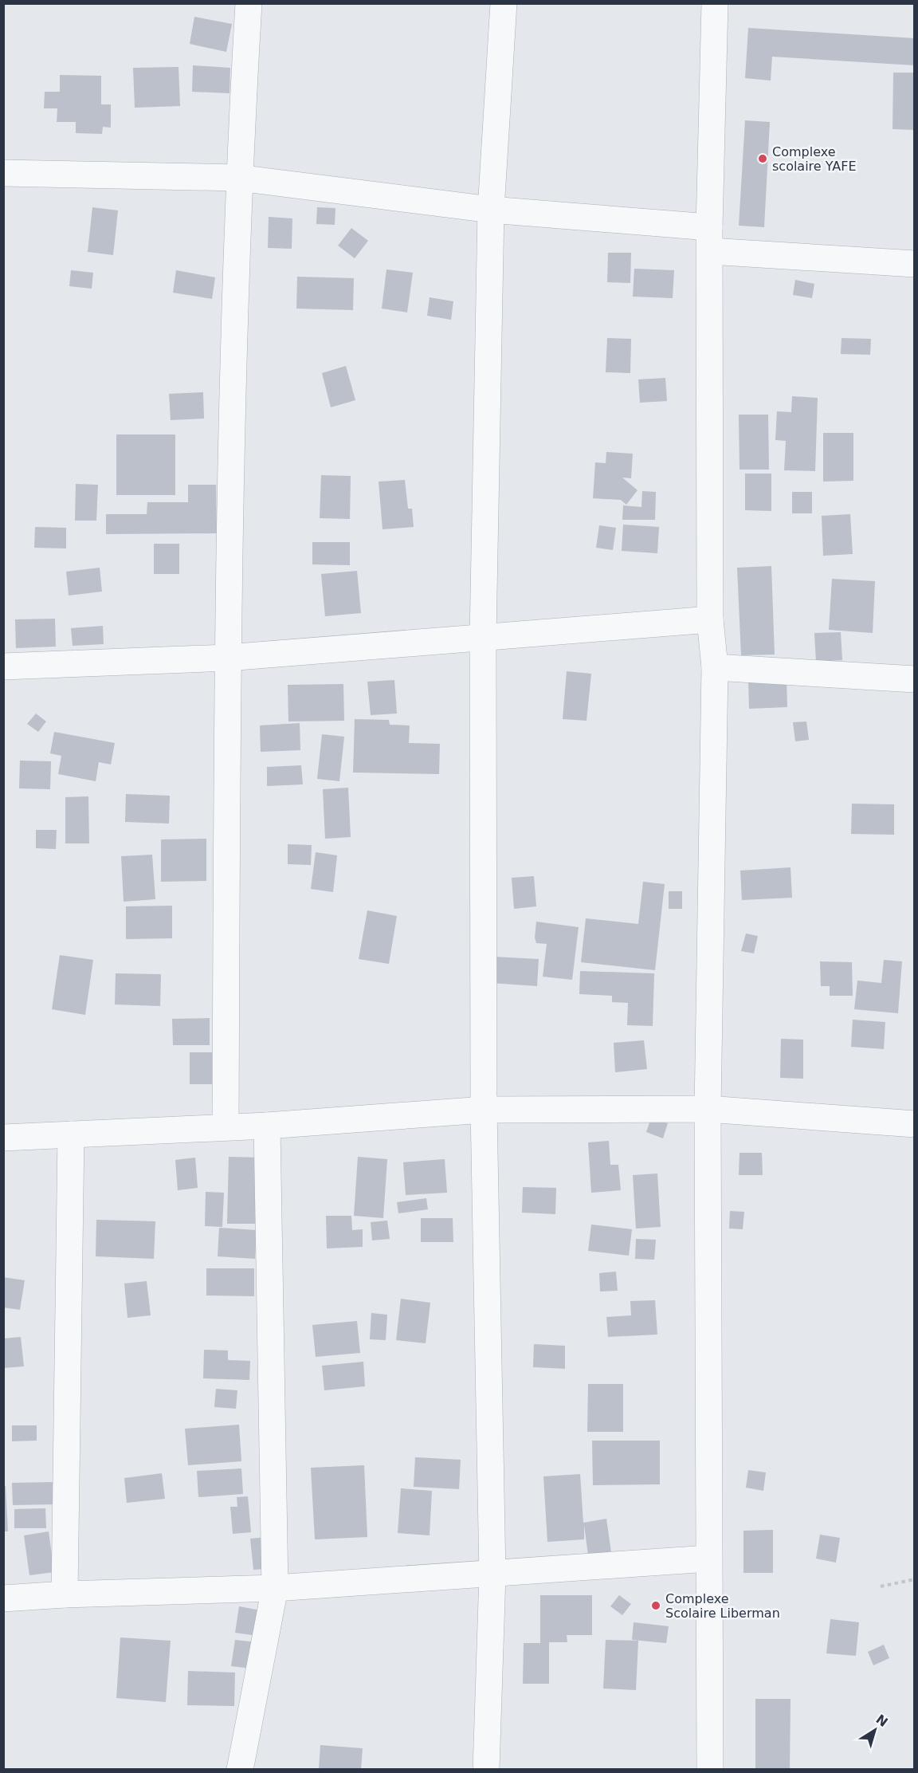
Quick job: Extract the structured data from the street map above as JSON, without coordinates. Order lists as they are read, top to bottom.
{
  "places": ["Complexe scolaire YAFE", "Complexe Scolaire Liberman"],
  "north": "top right"
}
